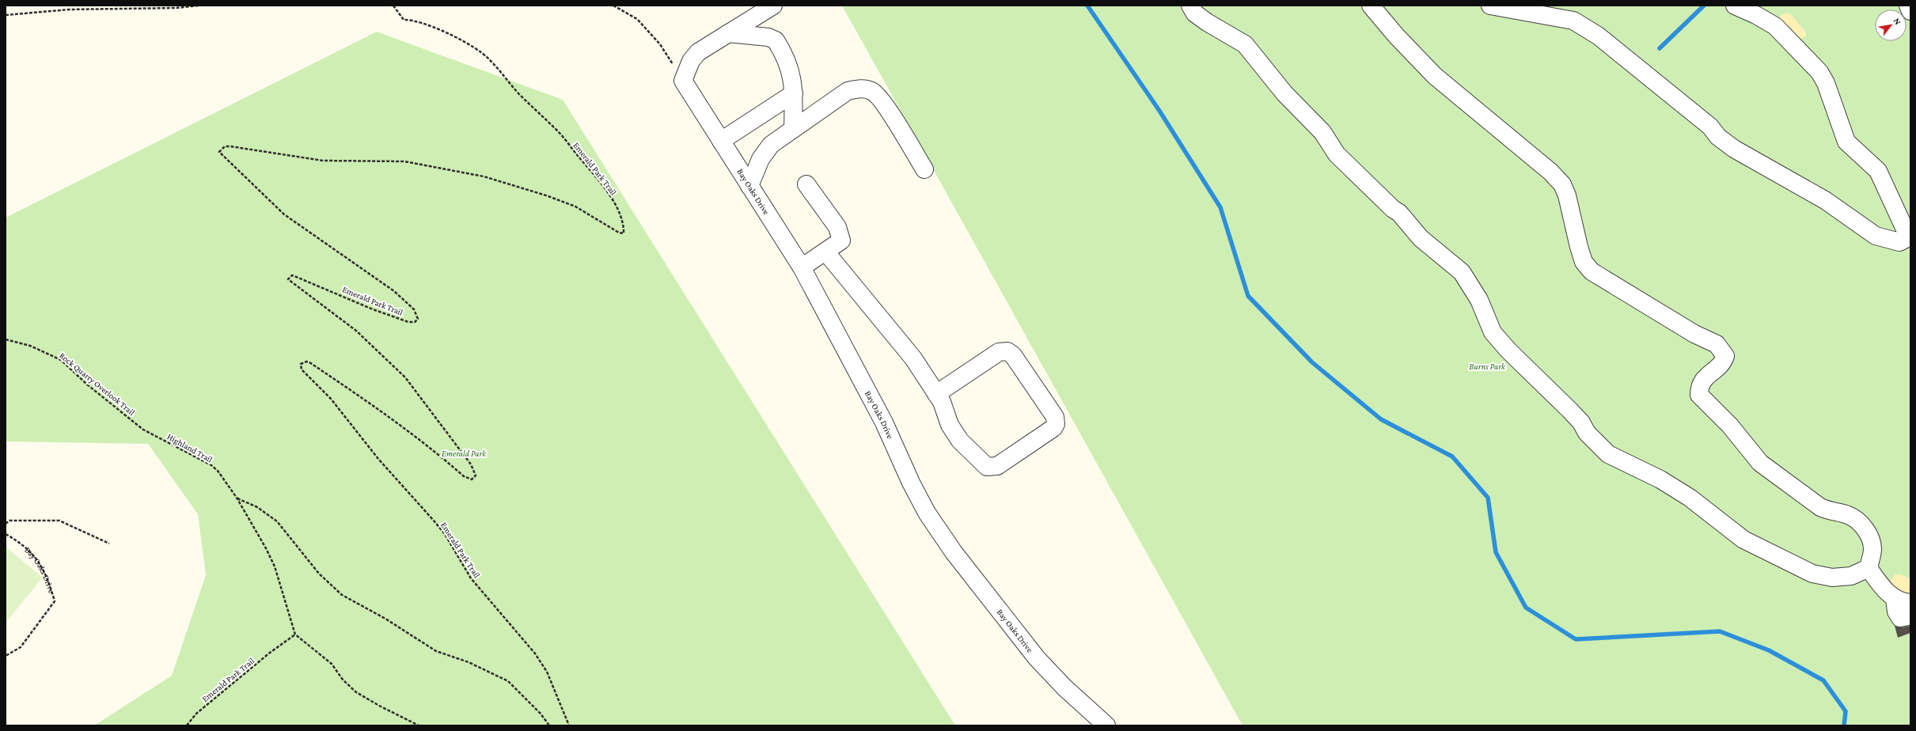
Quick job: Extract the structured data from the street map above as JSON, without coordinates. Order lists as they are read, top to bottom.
{
  "streets": {
    "street": ["Bay Oaks Drive"],
    "path": ["Emerald Park Trail", "Rock Quarry Overlook Trail", "Highland Trail"]
  },
  "crossings": [
    ["Rock Quarry Overlook Trail", "Highland Trail"]
  ],
  "parks": ["Burns Park", "Emerald Park"],
  "north": "top right"
}
